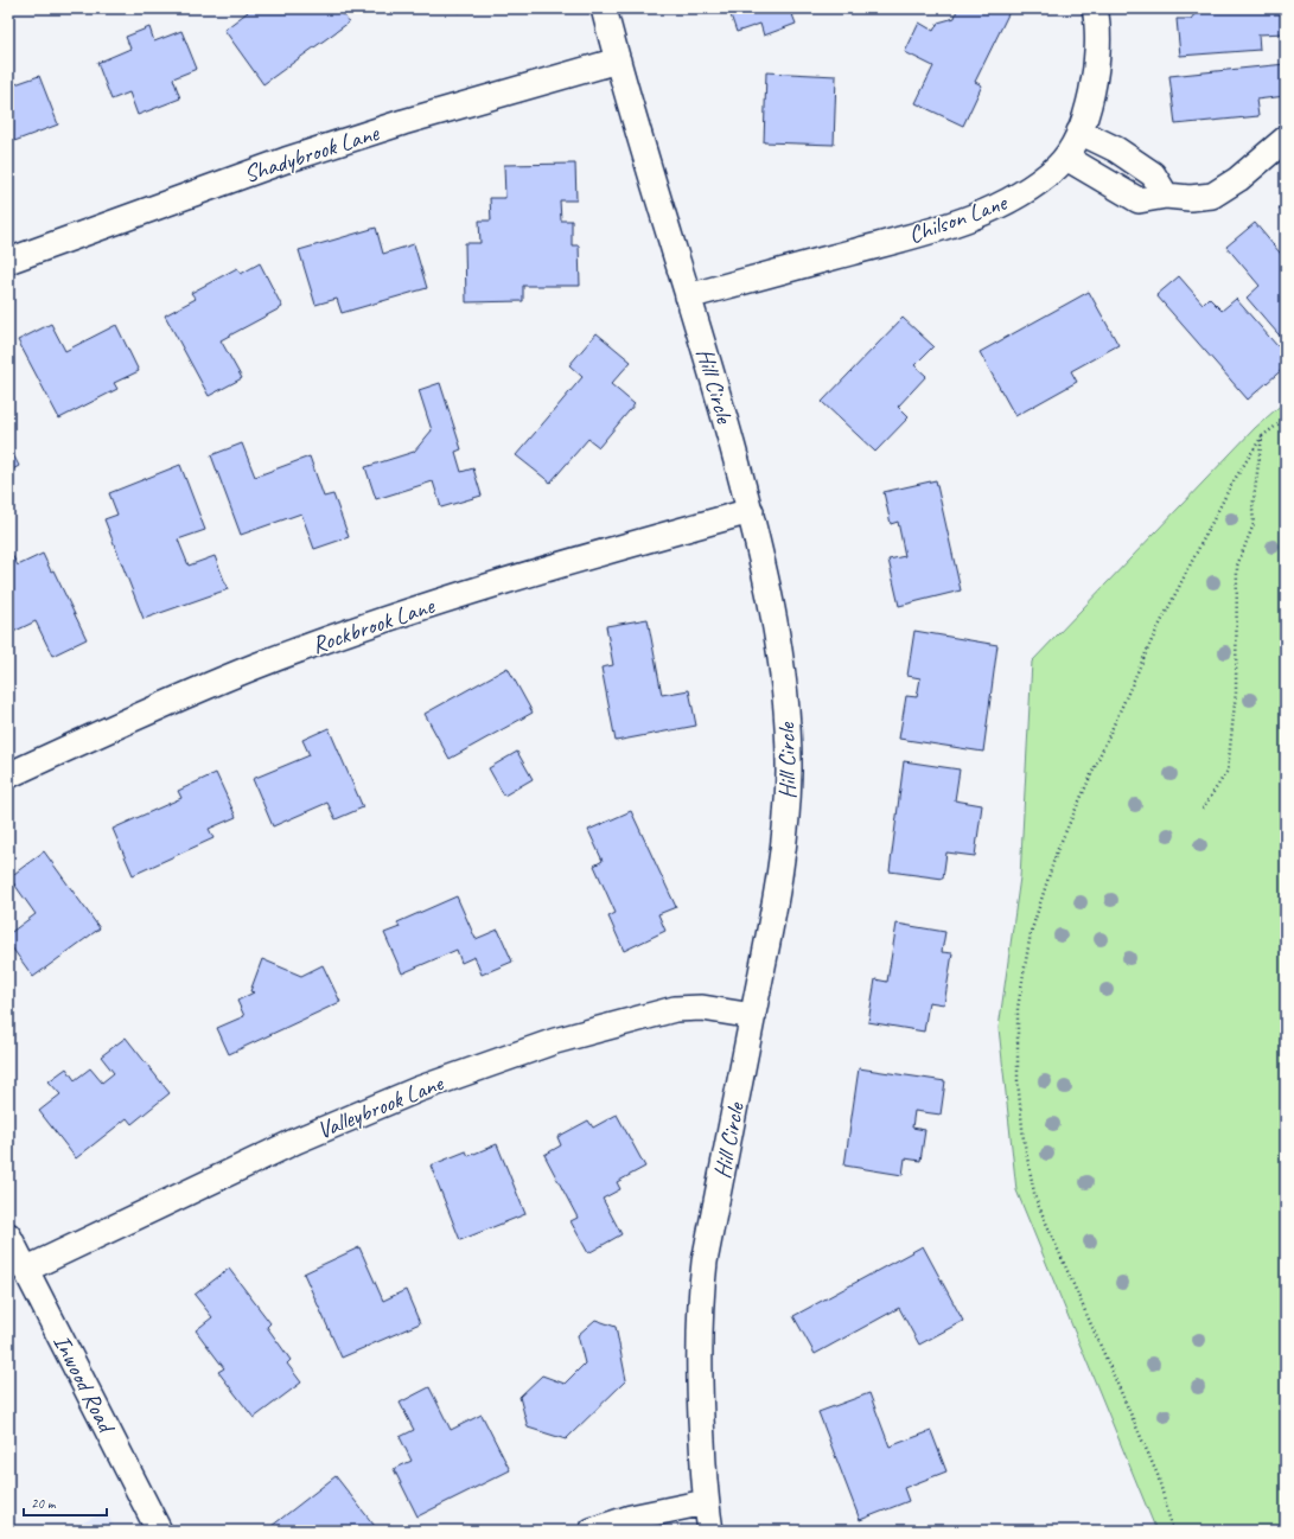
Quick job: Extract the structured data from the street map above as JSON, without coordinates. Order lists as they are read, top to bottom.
{
  "streets": {
    "street": [
      "Shadybrook Lane",
      "Chilson Lane",
      "Hill Circle",
      "Rockbrook Lane",
      "Valleybrook Lane",
      "Inwood Road"
    ]
  },
  "crossings": [
    ["Shadybrook Lane", "Hill Circle"],
    ["Chilson Lane", "Hill Circle"],
    ["Hill Circle", "Rockbrook Lane"],
    ["Hill Circle", "Valleybrook Lane"],
    ["Valleybrook Lane", "Inwood Road"]
  ],
  "scale_bar": "20 m"
}
